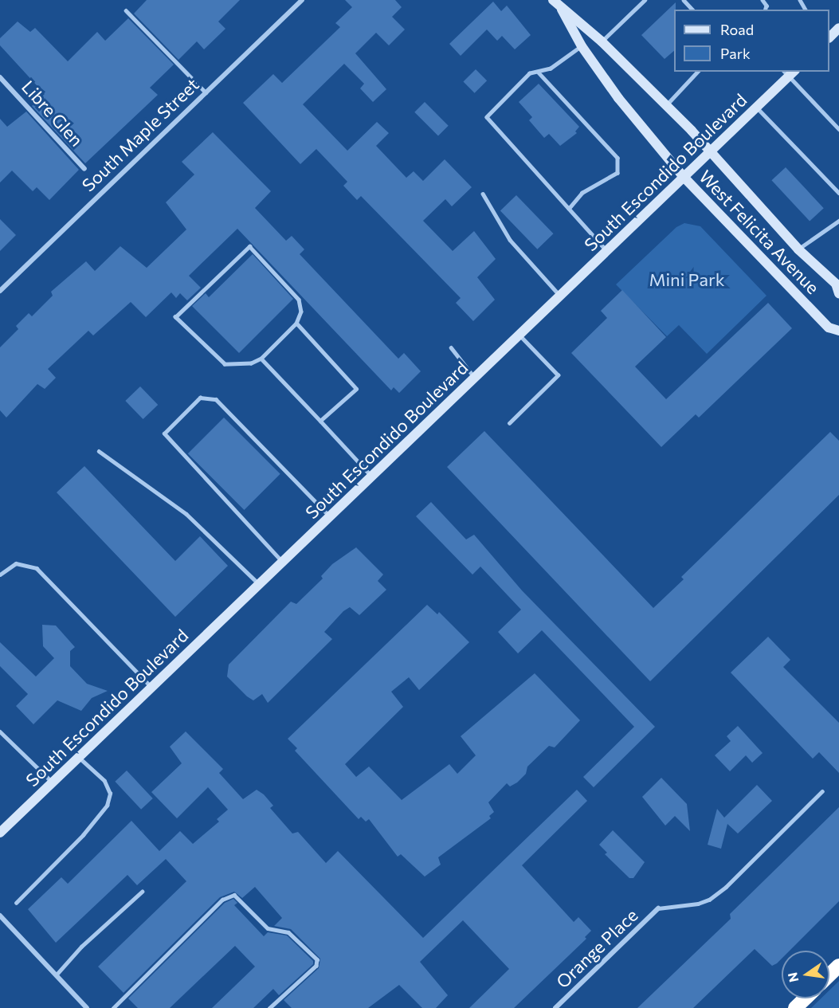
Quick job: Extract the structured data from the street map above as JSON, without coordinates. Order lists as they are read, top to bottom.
{
  "streets": {
    "main road": ["South Escondido Boulevard", "West Felicita Avenue"],
    "street": ["Libre Glen", "South Maple Street", "Orange Place"]
  },
  "crossings": [
    ["South Escondido Boulevard", "West Felicita Avenue"]
  ],
  "parks": ["Mini Park"],
  "legend": ["Road", "Park"],
  "north": "left"
}
